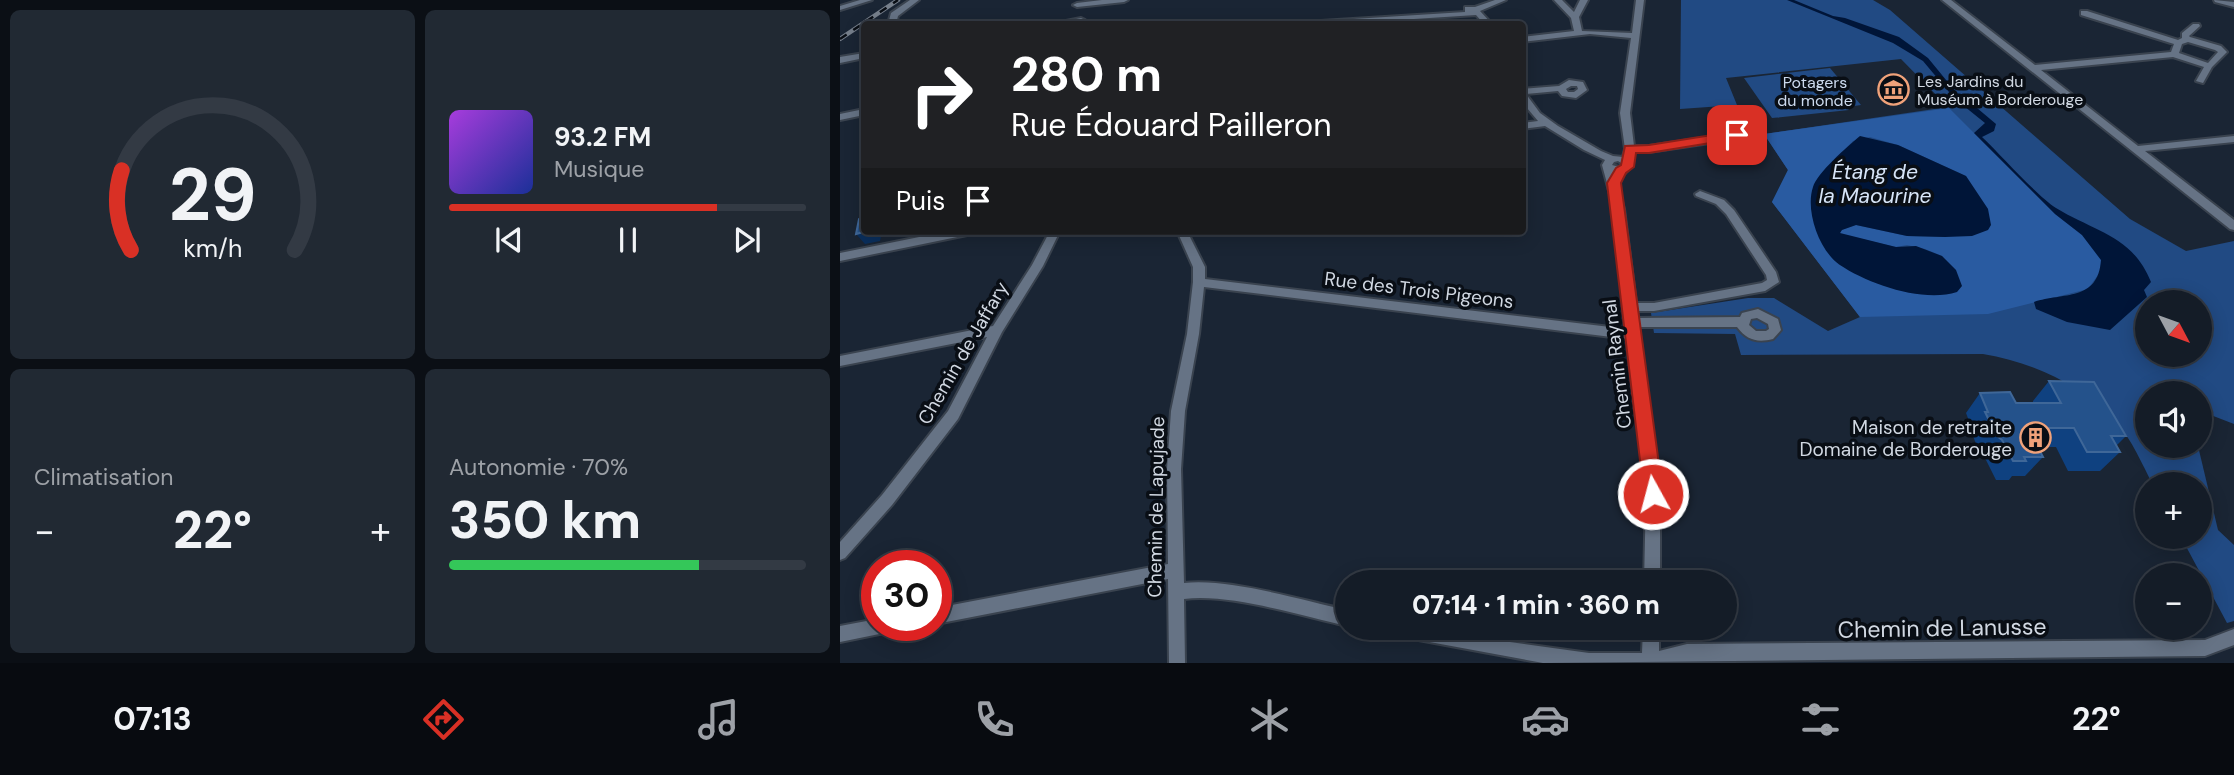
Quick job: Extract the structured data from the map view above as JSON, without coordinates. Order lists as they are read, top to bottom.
{
  "streets": {
    "street": [
      "Rue des Trois Pigeons",
      "Chemin de Jaffary",
      "Chemin Raynal",
      "Chemin de Lapujade",
      "Chemin de Lanusse"
    ]
  },
  "crossings": [
    ["Rue des Trois Pigeons", "Chemin Raynal"],
    ["Rue des Trois Pigeons", "Chemin de Lapujade"]
  ],
  "water": ["Étang de la Maourine"],
  "parks": ["Potagers du monde"],
  "places": {
    "museum": ["Les Jardins du Muséum à Borderouge"],
    "building": ["Maison de retraite Domaine de Borderouge"]
  },
  "north": "bottom right",
  "page": {
    "turn": ["280 m", "Rue Édouard Pailleron"],
    "song": ["93.2 FM", "Musique"],
    "then": "Puis",
    "map_buttons": ["+", "−"],
    "tile": [
      "Climatisation",
      ["Autonomie · 70%", "350 km"]
    ],
    "heat": ["−", "22°", "+"],
    "limit": "30",
    "trip": "07:14 · 1 min · 360 m",
    "tabs": ["07:13", "22°"],
    "gauge": ["29", "km/h"]
  }
}
